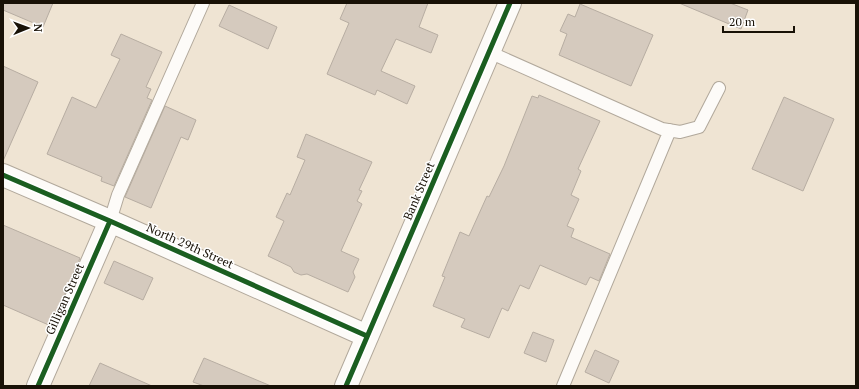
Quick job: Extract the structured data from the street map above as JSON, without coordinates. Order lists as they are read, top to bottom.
{
  "streets": {
    "street": ["Bank Street", "North 29th Street", "Gilligan Street"]
  },
  "crossings": [
    ["Bank Street", "North 29th Street"],
    ["North 29th Street", "Gilligan Street"]
  ],
  "scale_bar": "20 m",
  "north": "right"
}
